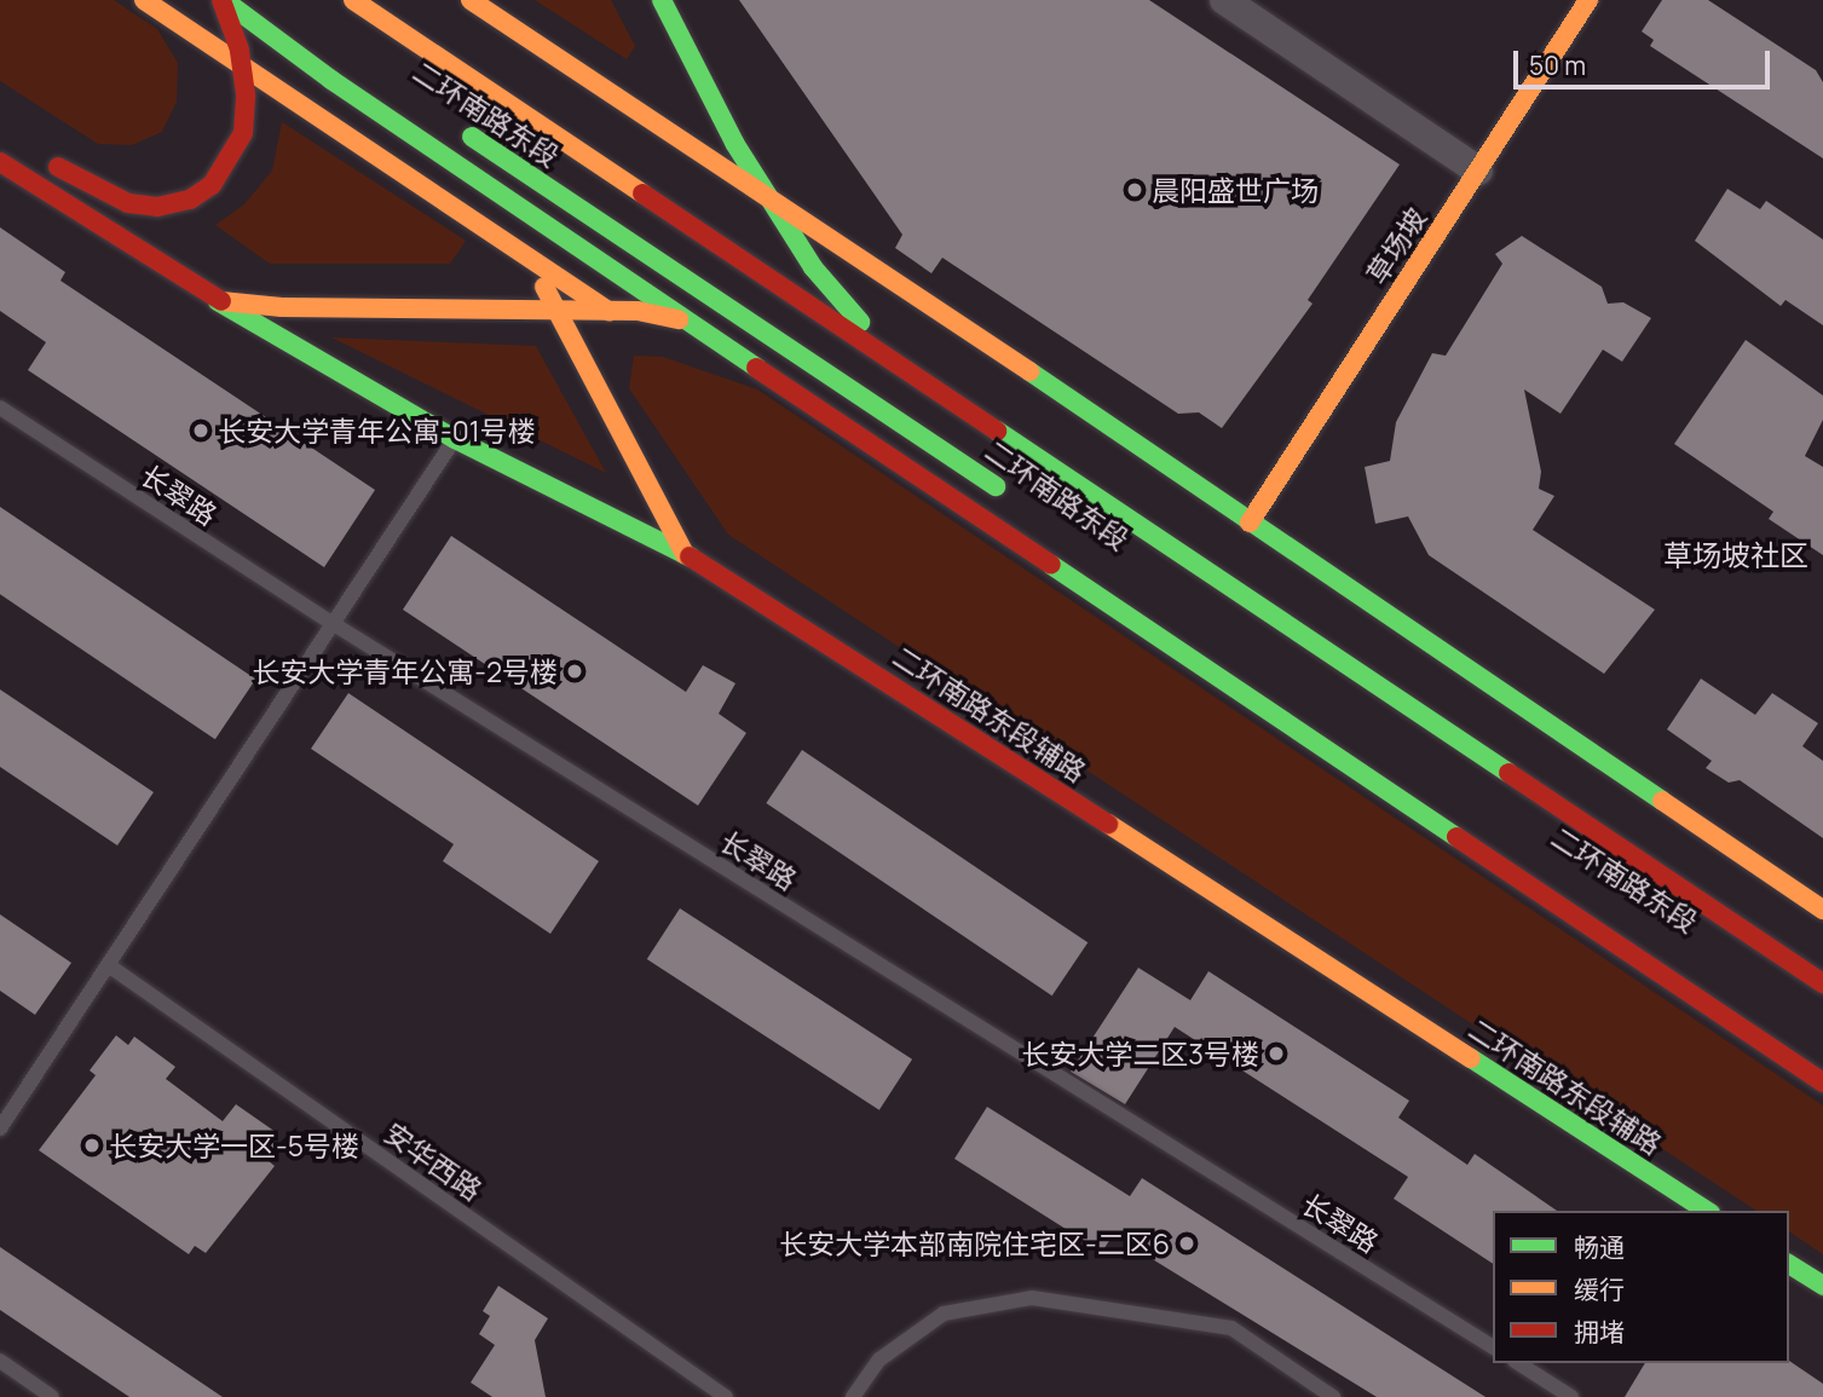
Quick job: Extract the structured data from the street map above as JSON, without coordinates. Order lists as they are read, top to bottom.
{
  "streets": {
    "main road": ["二环南路东段", "草场坡", "二环南路东段辅路"],
    "lane": ["长翠路", "安华西路"]
  },
  "districts": ["草场坡社区"],
  "places": [
    "晨阳盛世广场",
    "长安大学青年公寓-01号楼",
    "长安大学青年公寓-2号楼",
    "长安大学二区3号楼",
    "长安大学一区-5号楼",
    "长安大学本部南院住宅区-二区6"
  ],
  "legend": ["畅通", "缓行", "拥堵"],
  "scale_bar": "50 m"
}
